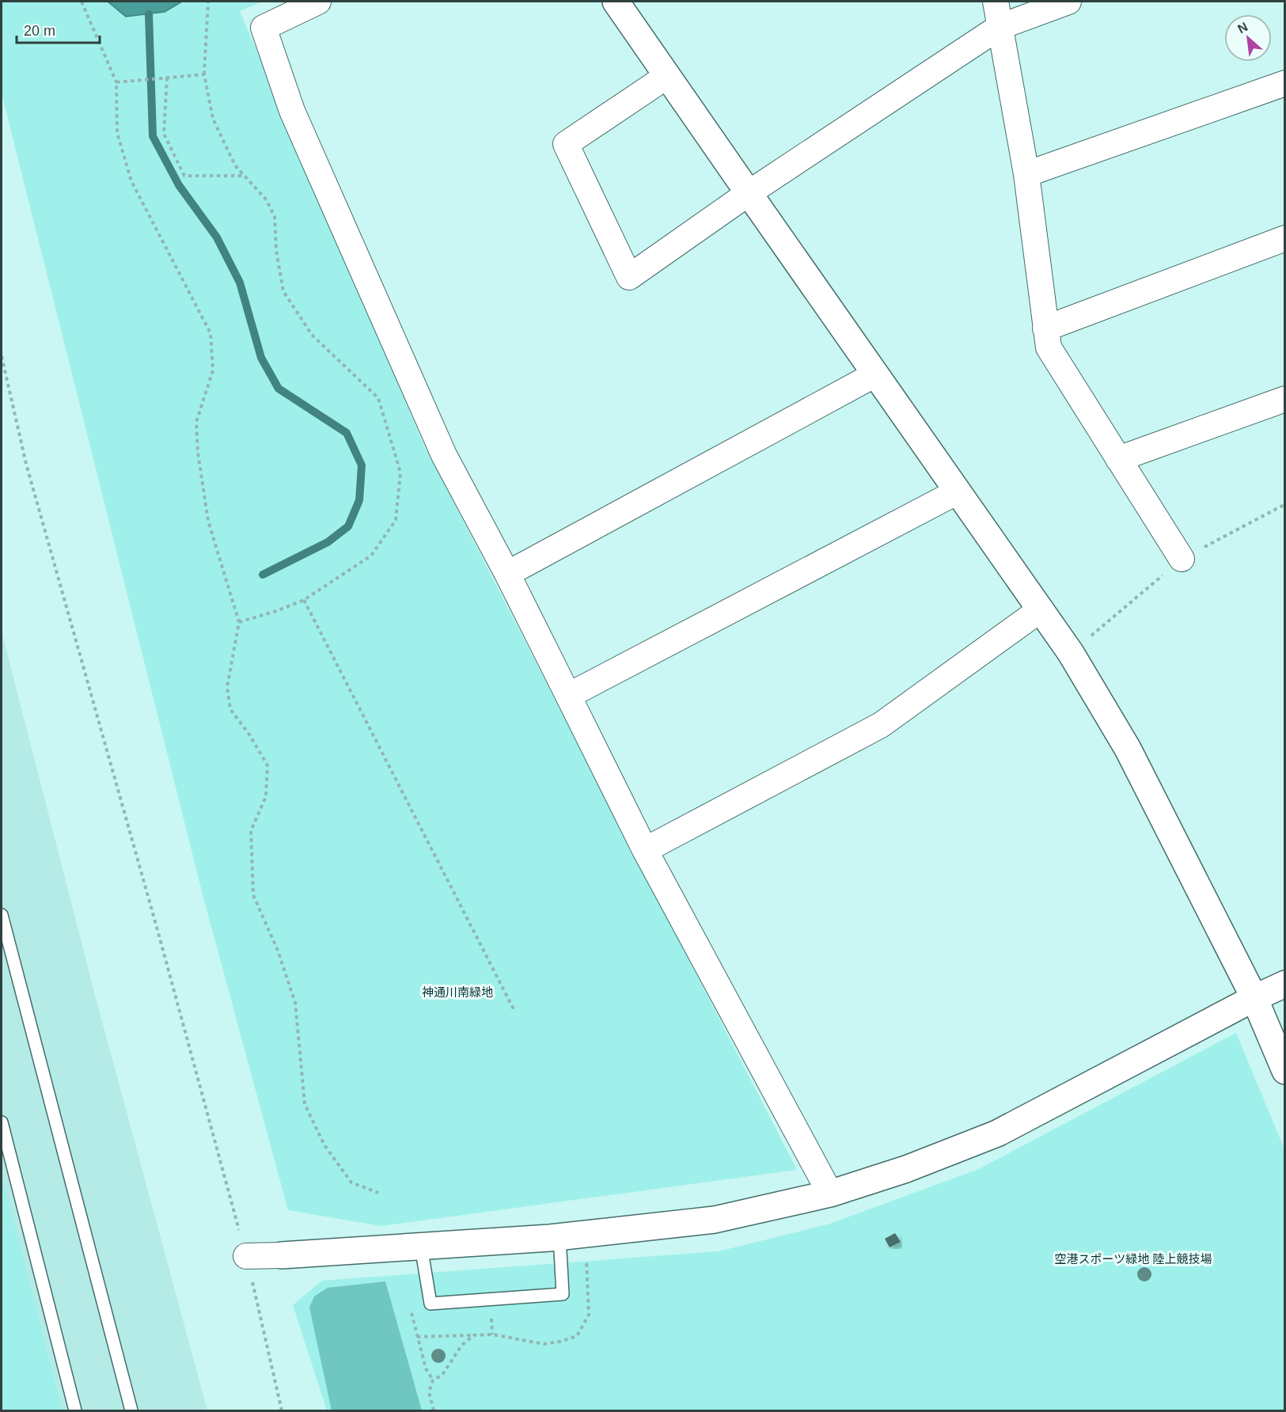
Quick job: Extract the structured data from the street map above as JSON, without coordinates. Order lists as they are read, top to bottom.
{
  "parks": ["神通川南緑地", "空港スポーツ緑地 陸上競技場"],
  "scale_bar": "20 m",
  "north": "top left"
}
